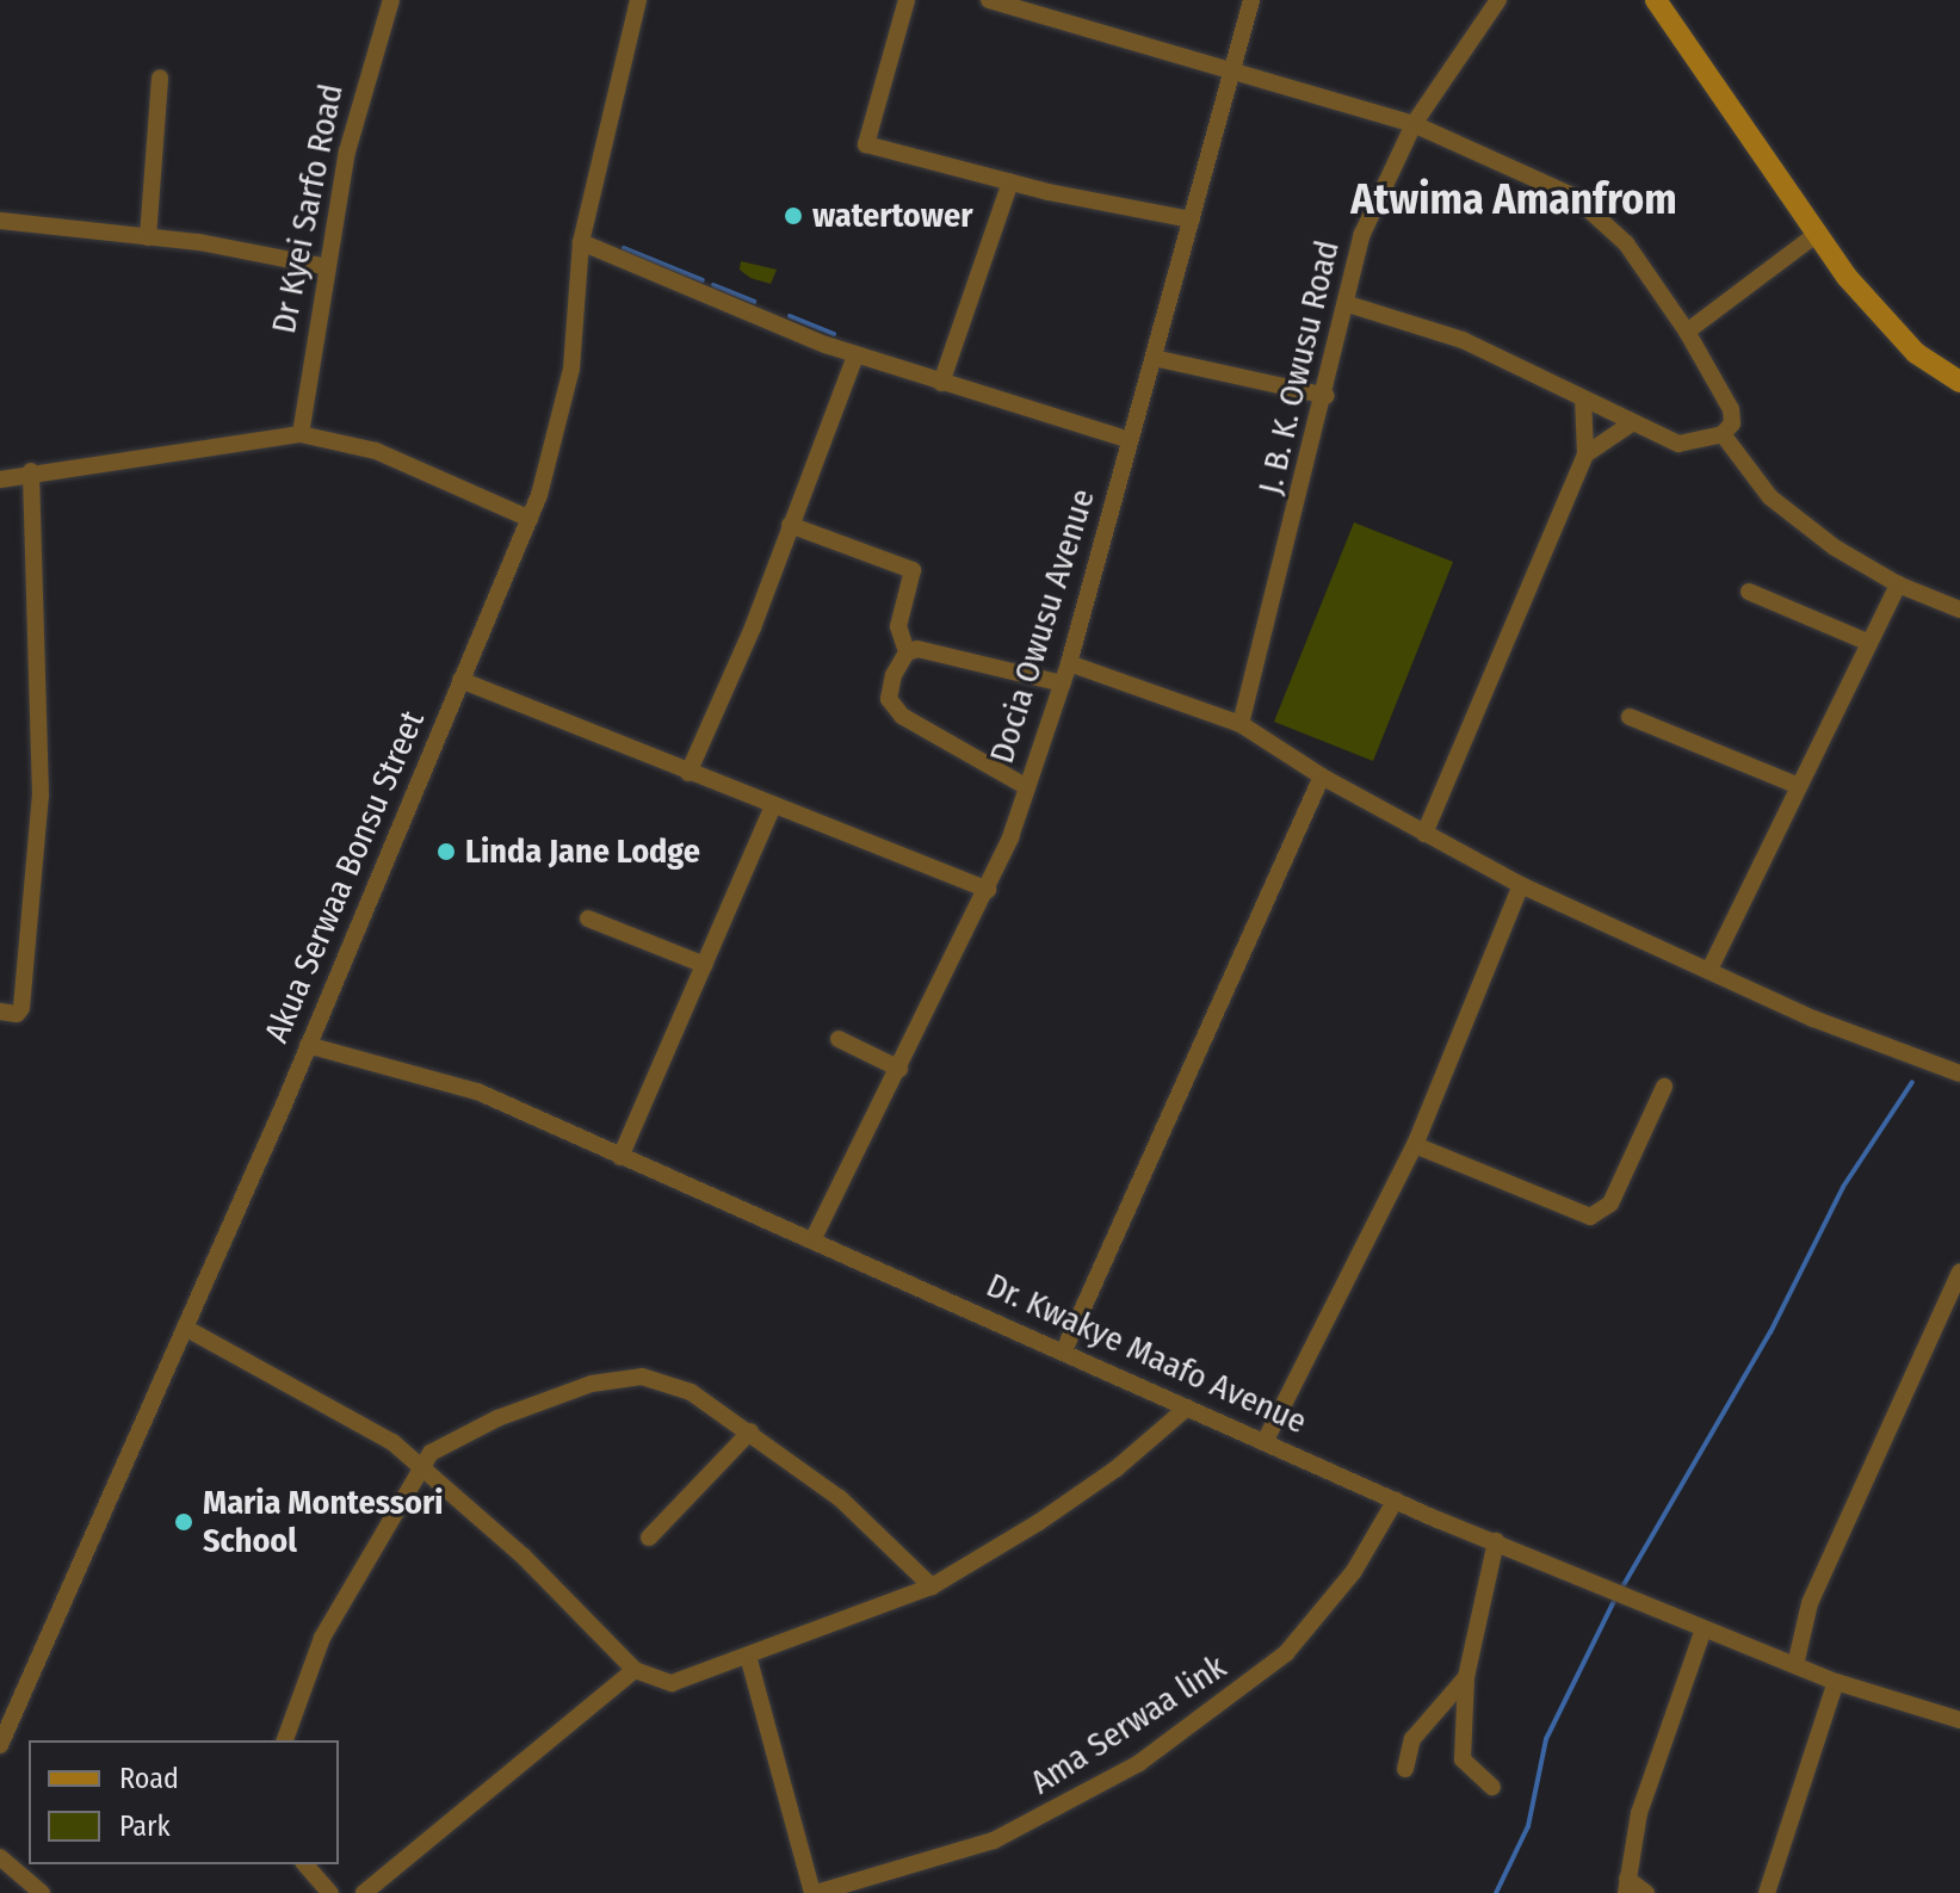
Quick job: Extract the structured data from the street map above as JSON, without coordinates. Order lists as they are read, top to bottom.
{
  "streets": {
    "street": [
      "Dr Kyei Sarfo Road",
      "J. B. K. Owusu Road",
      "Docia Owusu Avenue",
      "Akua Serwaa Bonsu Street",
      "Dr. Kwakye Maafo Avenue",
      "Ama Serwaa link"
    ]
  },
  "crossings": [
    ["Docia Owusu Avenue", "Dr. Kwakye Maafo Avenue"],
    ["Akua Serwaa Bonsu Street", "Dr. Kwakye Maafo Avenue"],
    ["Dr. Kwakye Maafo Avenue", "Ama Serwaa link"]
  ],
  "districts": ["Atwima Amanfrom"],
  "places": ["watertower", "Linda Jane Lodge", "Maria Montessori School"],
  "legend": ["Road", "Park"]
}
